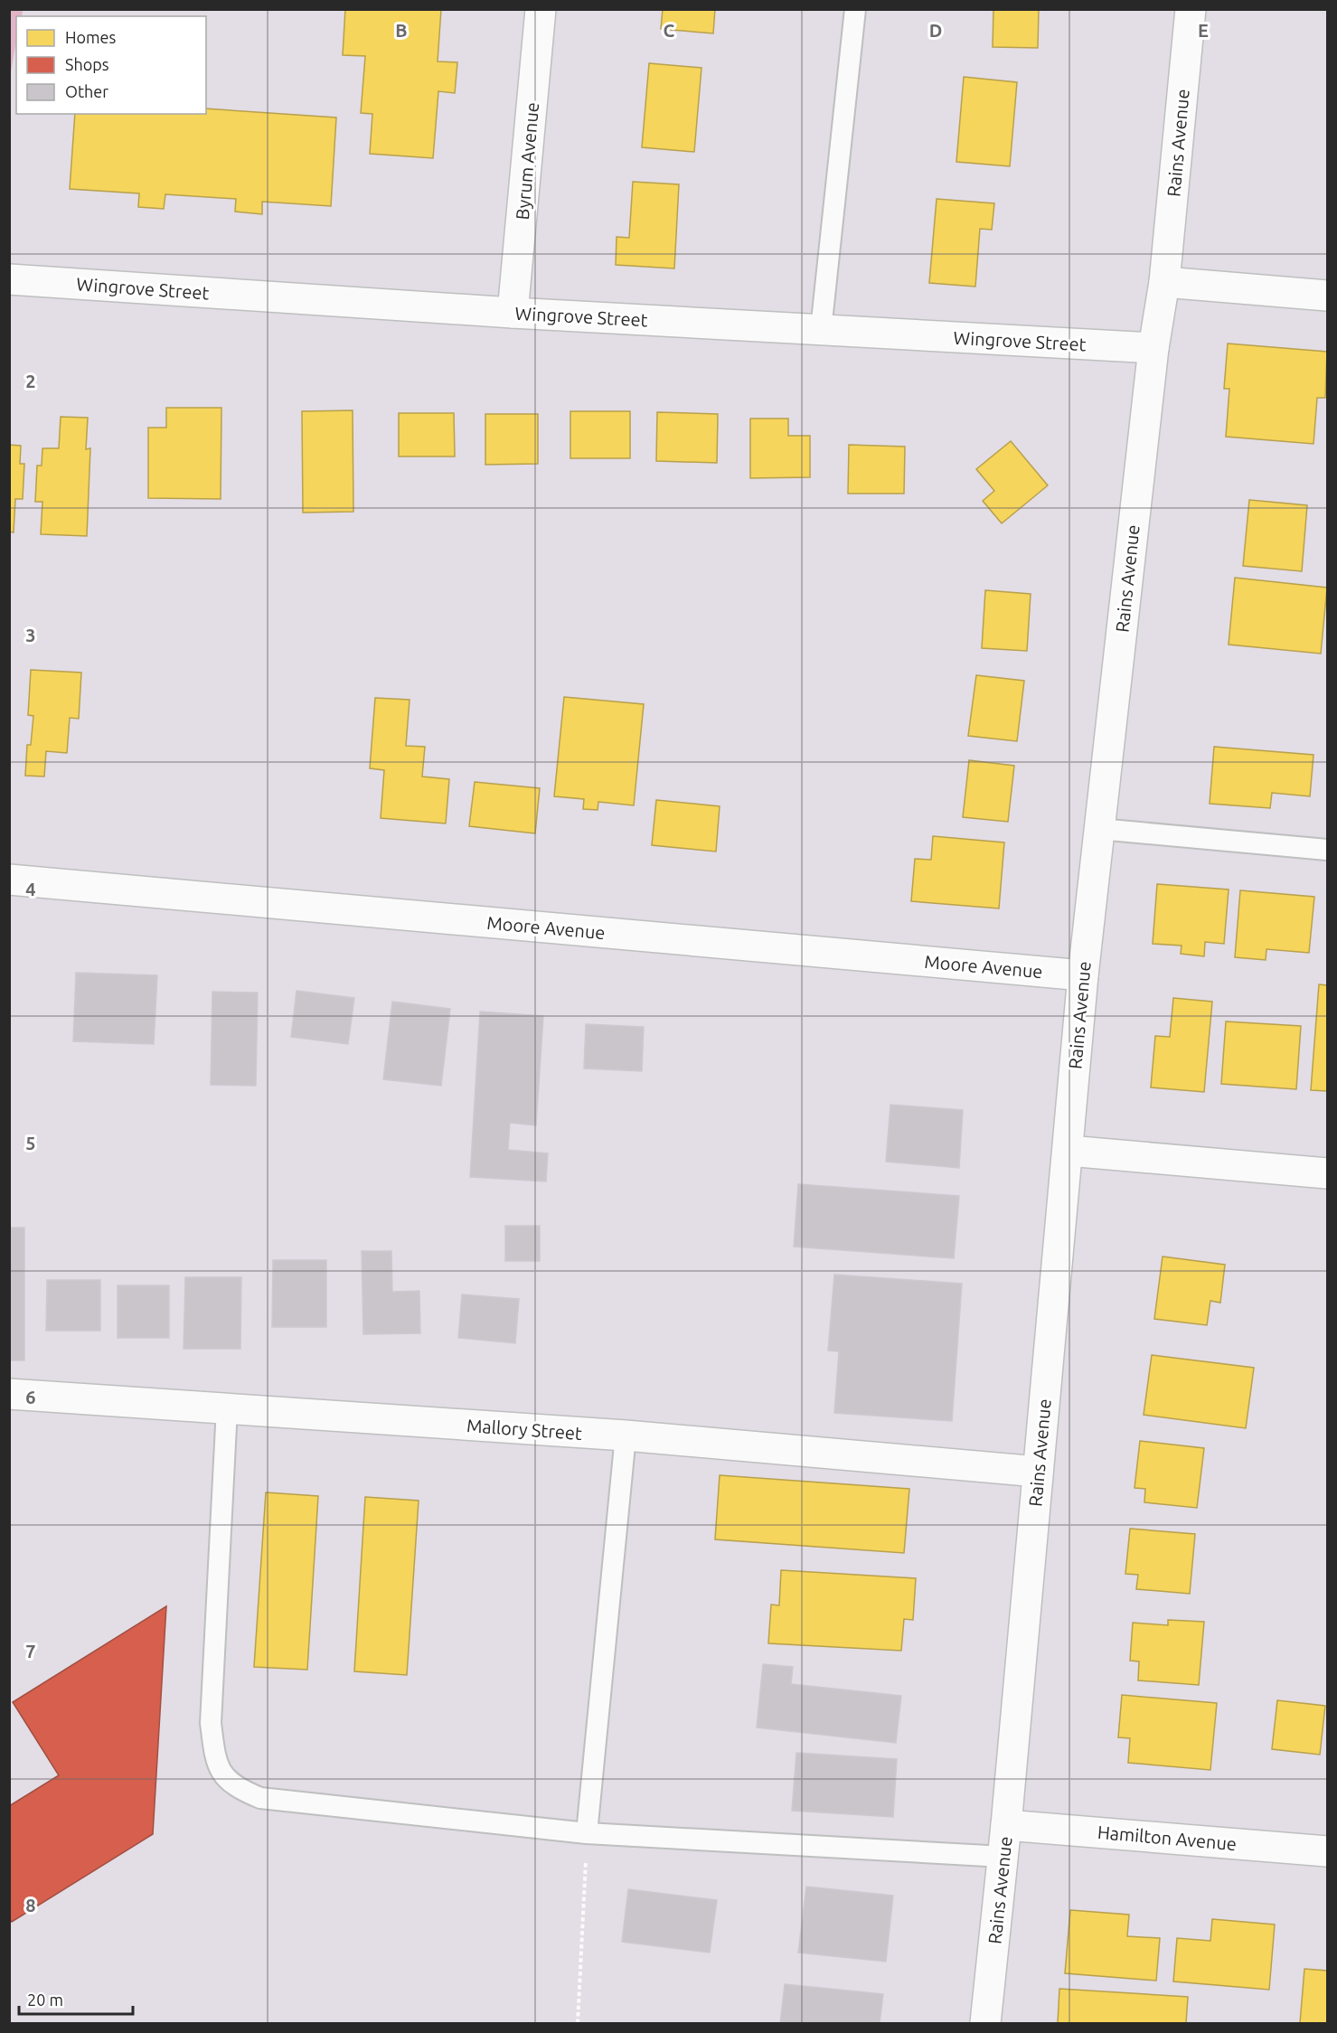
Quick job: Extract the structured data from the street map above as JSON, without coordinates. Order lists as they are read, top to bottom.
{
  "streets": {
    "street": [
      "Rains Avenue",
      "Byrum Avenue",
      "Wingrove Street",
      "Moore Avenue",
      "Mallory Street",
      "Hamilton Avenue"
    ]
  },
  "crossings": [
    ["Rains Avenue", "Wingrove Street"],
    ["Rains Avenue", "Moore Avenue"],
    ["Rains Avenue", "Mallory Street"],
    ["Rains Avenue", "Hamilton Avenue"],
    ["Byrum Avenue", "Wingrove Street"]
  ],
  "legend": ["Homes", "Shops", "Other"],
  "scale_bar": "20 m",
  "grid": {
    "columns": [
      "B",
      "C",
      "D",
      "E"
    ],
    "rows": [
      "2",
      "3",
      "4",
      "5",
      "6",
      "7",
      "8"
    ]
  }
}
